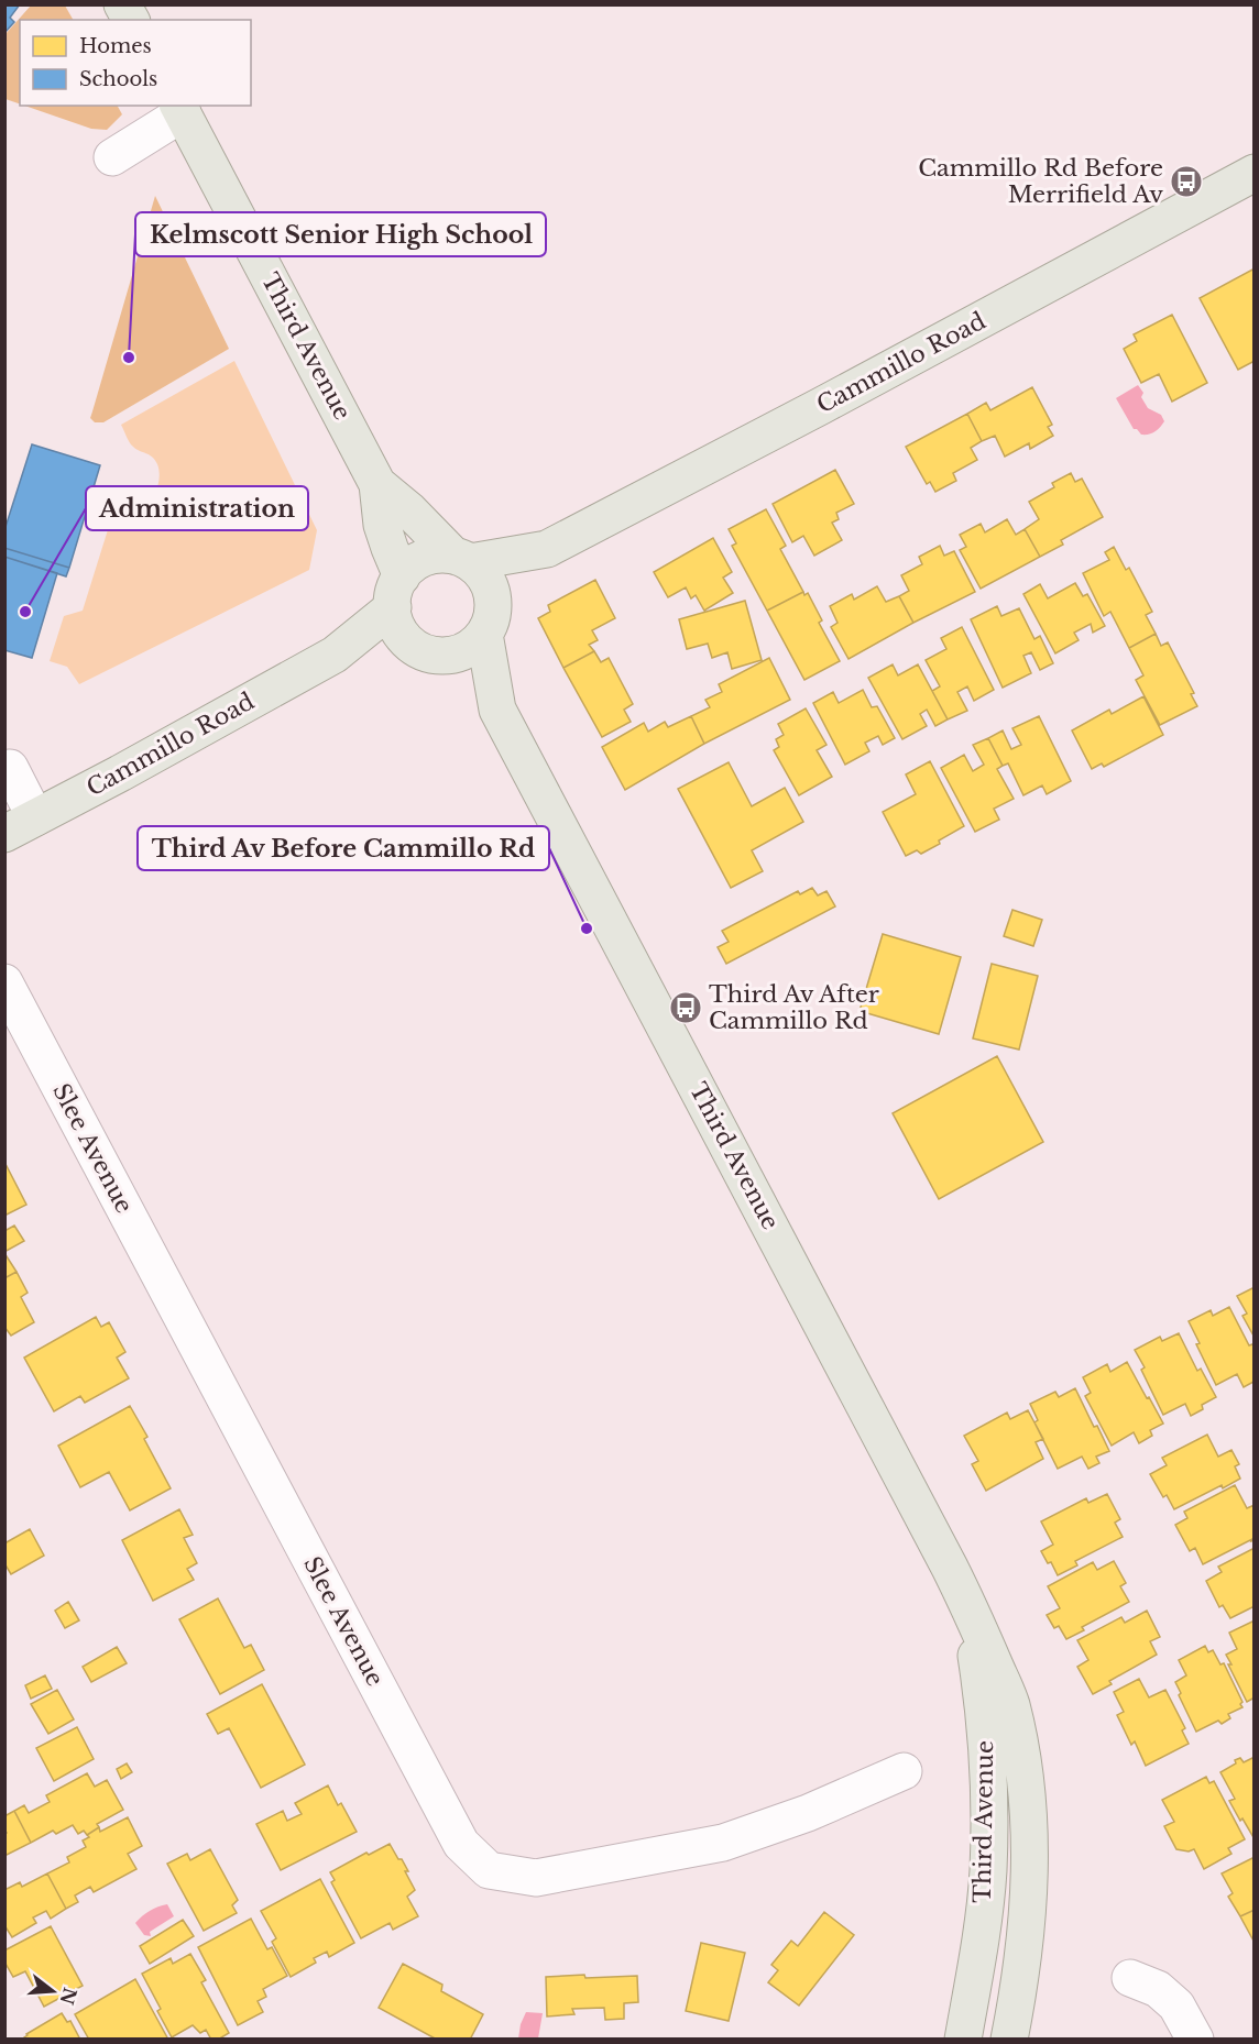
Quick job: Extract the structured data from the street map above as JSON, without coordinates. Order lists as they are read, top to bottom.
{
  "streets": {
    "main road": ["Third Avenue", "Cammillo Road"],
    "street": ["Slee Avenue"]
  },
  "crossings": [
    ["Third Avenue", "Cammillo Road"]
  ],
  "places": {
    "bus stop": ["Cammillo Rd Before Merrifield Av", "Third Av After Cammillo Rd"],
    "other": ["Kelmscott Senior High School", "Administration", "Third Av Before Cammillo Rd"]
  },
  "legend": ["Homes", "Schools"],
  "north": "right"
}
